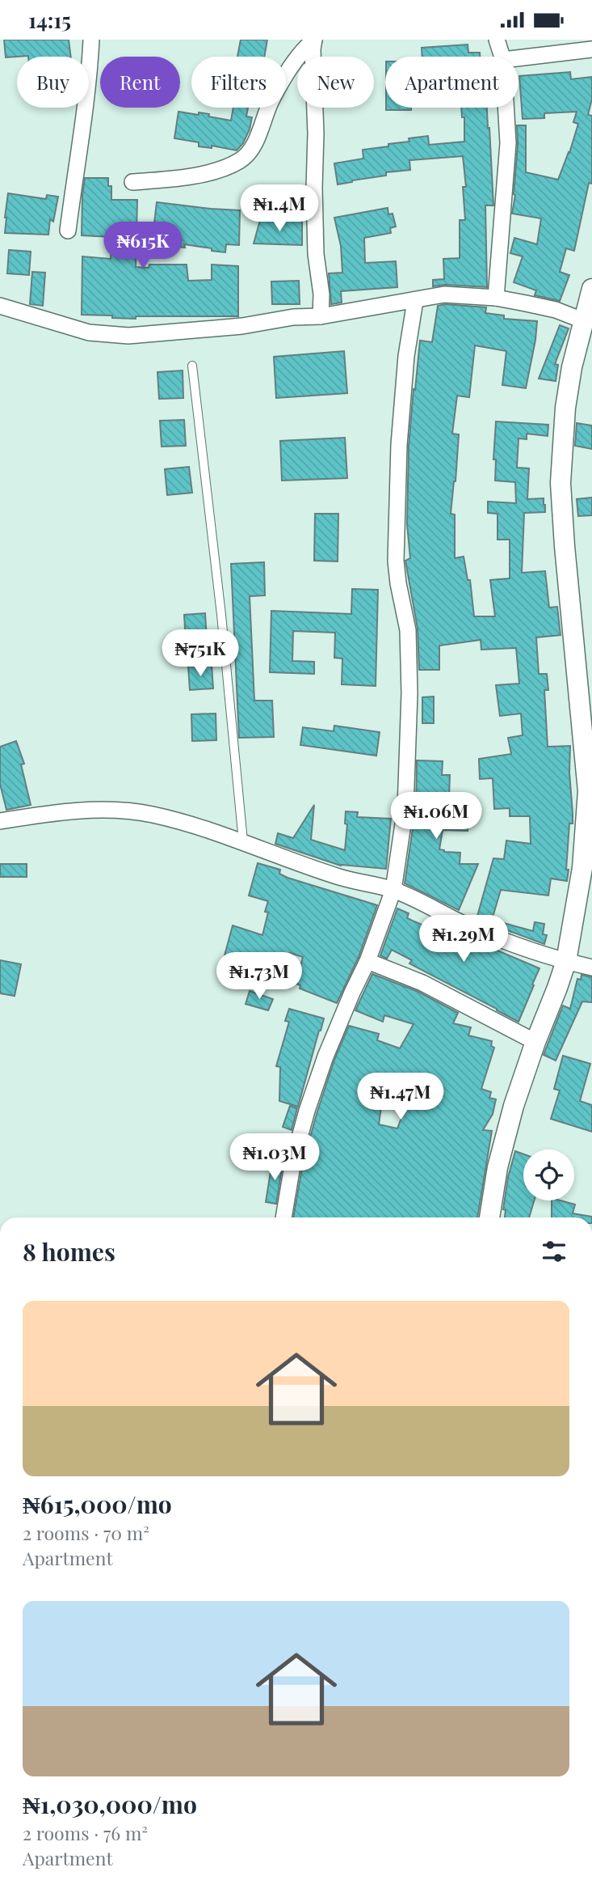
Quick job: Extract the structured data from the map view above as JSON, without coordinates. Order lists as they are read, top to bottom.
{
  "page": {
    "status": "14:15",
    "chip": [
      "Buy",
      "Rent",
      "Filters",
      "New",
      "Apartment"
    ],
    "price": [
      "₦1.4M",
      "₦615K",
      "₦751K",
      "₦1.06M",
      "₦1.29M",
      "₦1.73M",
      "₦1.47M",
      "₦1.03M"
    ],
    "heading": "8 homes",
    "list": [
      {
        "name": "₦615,000/mo",
        "note": "2 rooms · 70 m² · Apartment"
      },
      {
        "name": "₦1,030,000/mo",
        "note": "2 rooms · 76 m² · Apartment"
      }
    ]
  }
}
